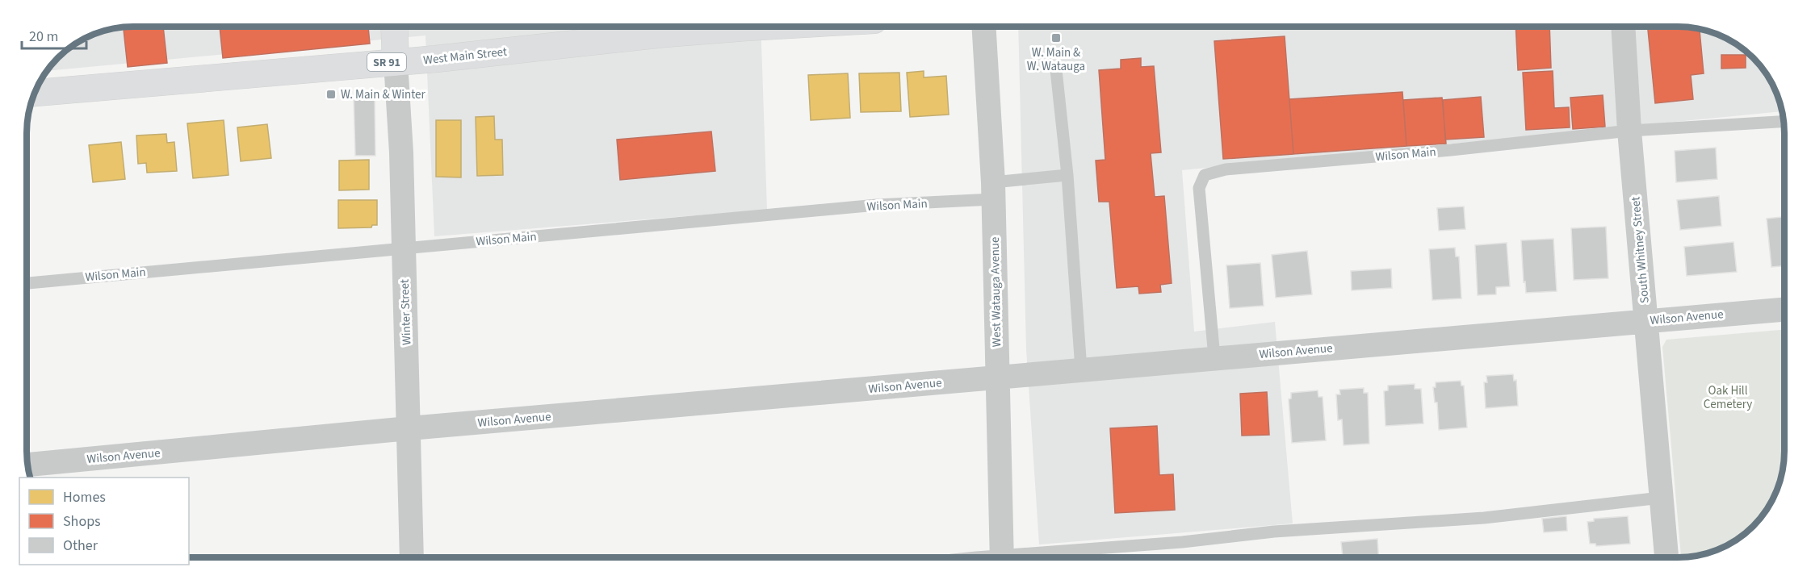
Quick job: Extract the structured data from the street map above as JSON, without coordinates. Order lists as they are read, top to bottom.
{
  "streets": {
    "main road": ["West Main Street", "SR 91"],
    "street": [
      "South Whitney Street",
      "West Watauga Avenue",
      "Winter Street",
      "Wilson Avenue"
    ],
    "lane": ["Wilson Main"]
  },
  "crossings": [
    ["West Main Street", "Winter Street"],
    ["Wilson Main", "South Whitney Street"],
    ["Wilson Main", "West Watauga Avenue"],
    ["Wilson Main", "Winter Street"],
    ["Wilson Main", "Wilson Avenue"],
    ["South Whitney Street", "Wilson Avenue"],
    ["West Watauga Avenue", "Wilson Avenue"],
    ["Winter Street", "Wilson Avenue"]
  ],
  "parks": ["Oak Hill Cemetery"],
  "places": {
    "transit": ["W. Main & W. Watauga", "W. Main & Winter"]
  },
  "legend": ["Homes", "Shops", "Other"],
  "scale_bar": "20 m"
}
